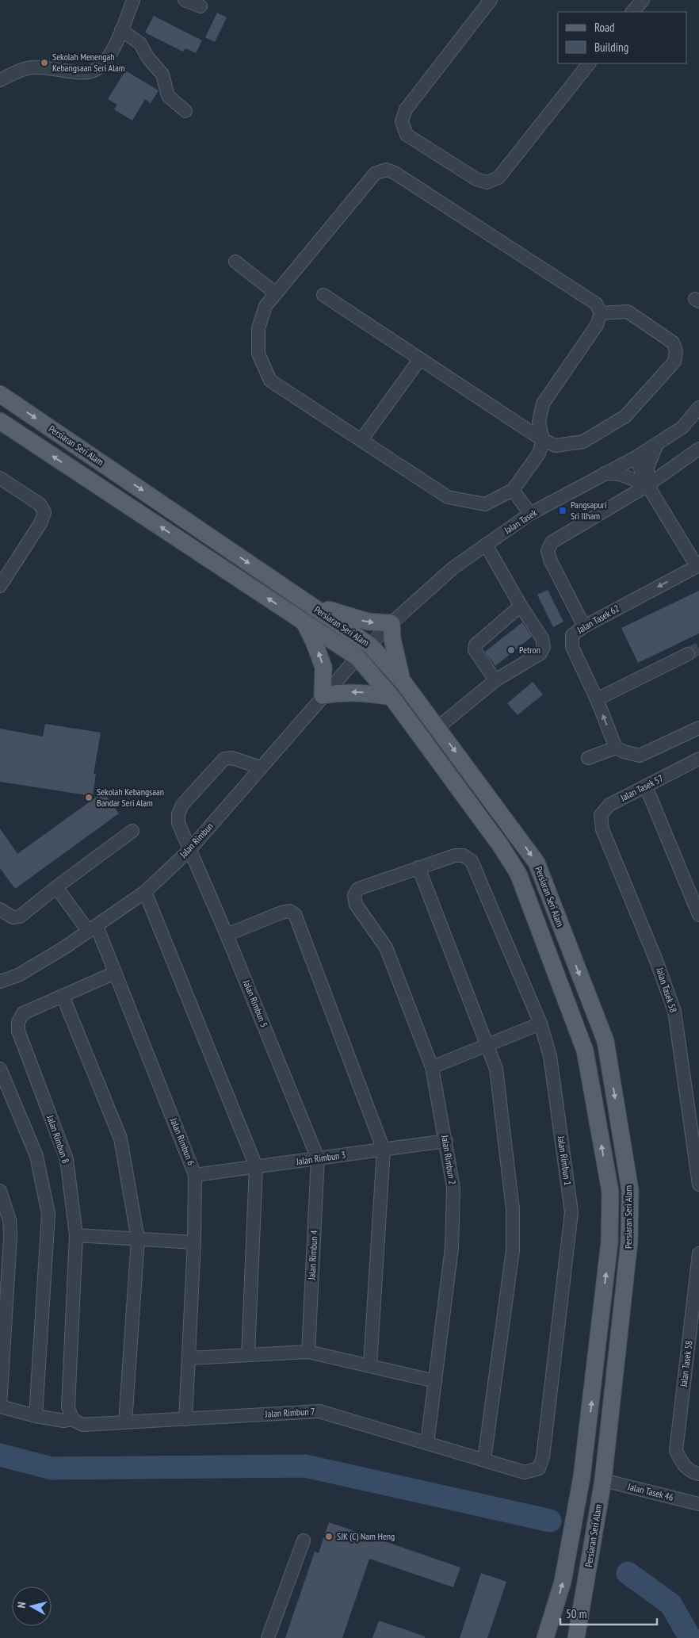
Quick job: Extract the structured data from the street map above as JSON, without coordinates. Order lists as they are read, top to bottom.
{
  "streets": {
    "main road": ["Persiaran Seri Alam"],
    "street": [
      "Jalan Tasek",
      "Jalan Tasek 62",
      "Jalan Tasek 57",
      "Jalan Rimbun",
      "Jalan Tasek 58",
      "Jalan Rimbun 5",
      "Jalan Rimbun 8",
      "Jalan Rimbun 6",
      "Jalan Rimbun 3",
      "Jalan Rimbun 2",
      "Jalan Rimbun 1",
      "Jalan Rimbun 4",
      "Jalan Rimbun 7",
      "Jalan Tasek 46"
    ]
  },
  "crossings": [
    ["Persiaran Seri Alam", "Jalan Tasek"],
    ["Persiaran Seri Alam", "Jalan Rimbun"],
    ["Persiaran Seri Alam", "Jalan Tasek 46"],
    ["Jalan Tasek", "Jalan Rimbun"],
    ["Jalan Tasek 57", "Jalan Tasek 58"],
    ["Jalan Rimbun", "Jalan Rimbun 5"],
    ["Jalan Rimbun", "Jalan Rimbun 6"],
    ["Jalan Rimbun 5", "Jalan Rimbun 3"],
    ["Jalan Rimbun 5", "Jalan Rimbun 4"],
    ["Jalan Rimbun 8", "Jalan Rimbun 6"],
    ["Jalan Rimbun 8", "Jalan Rimbun 7"],
    ["Jalan Rimbun 6", "Jalan Rimbun 3"],
    ["Jalan Rimbun 6", "Jalan Rimbun 7"],
    ["Jalan Rimbun 3", "Jalan Rimbun 2"],
    ["Jalan Rimbun 3", "Jalan Rimbun 4"],
    ["Jalan Rimbun 2", "Jalan Rimbun 1"],
    ["Jalan Rimbun 2", "Jalan Rimbun 7"],
    ["Jalan Rimbun 1", "Jalan Rimbun 7"]
  ],
  "places": {
    "other": [
      "Sekolah Menengah Kebangsaan Seri Alam",
      "Petron",
      "Sekolah Kebangsaan Bandar Seri Alam",
      "SJK (C) Nam Heng"
    ],
    "transit": ["Pangsapuri Sri Ilham"]
  },
  "legend": ["Road", "Building"],
  "scale_bar": "50 m",
  "north": "left"
}
